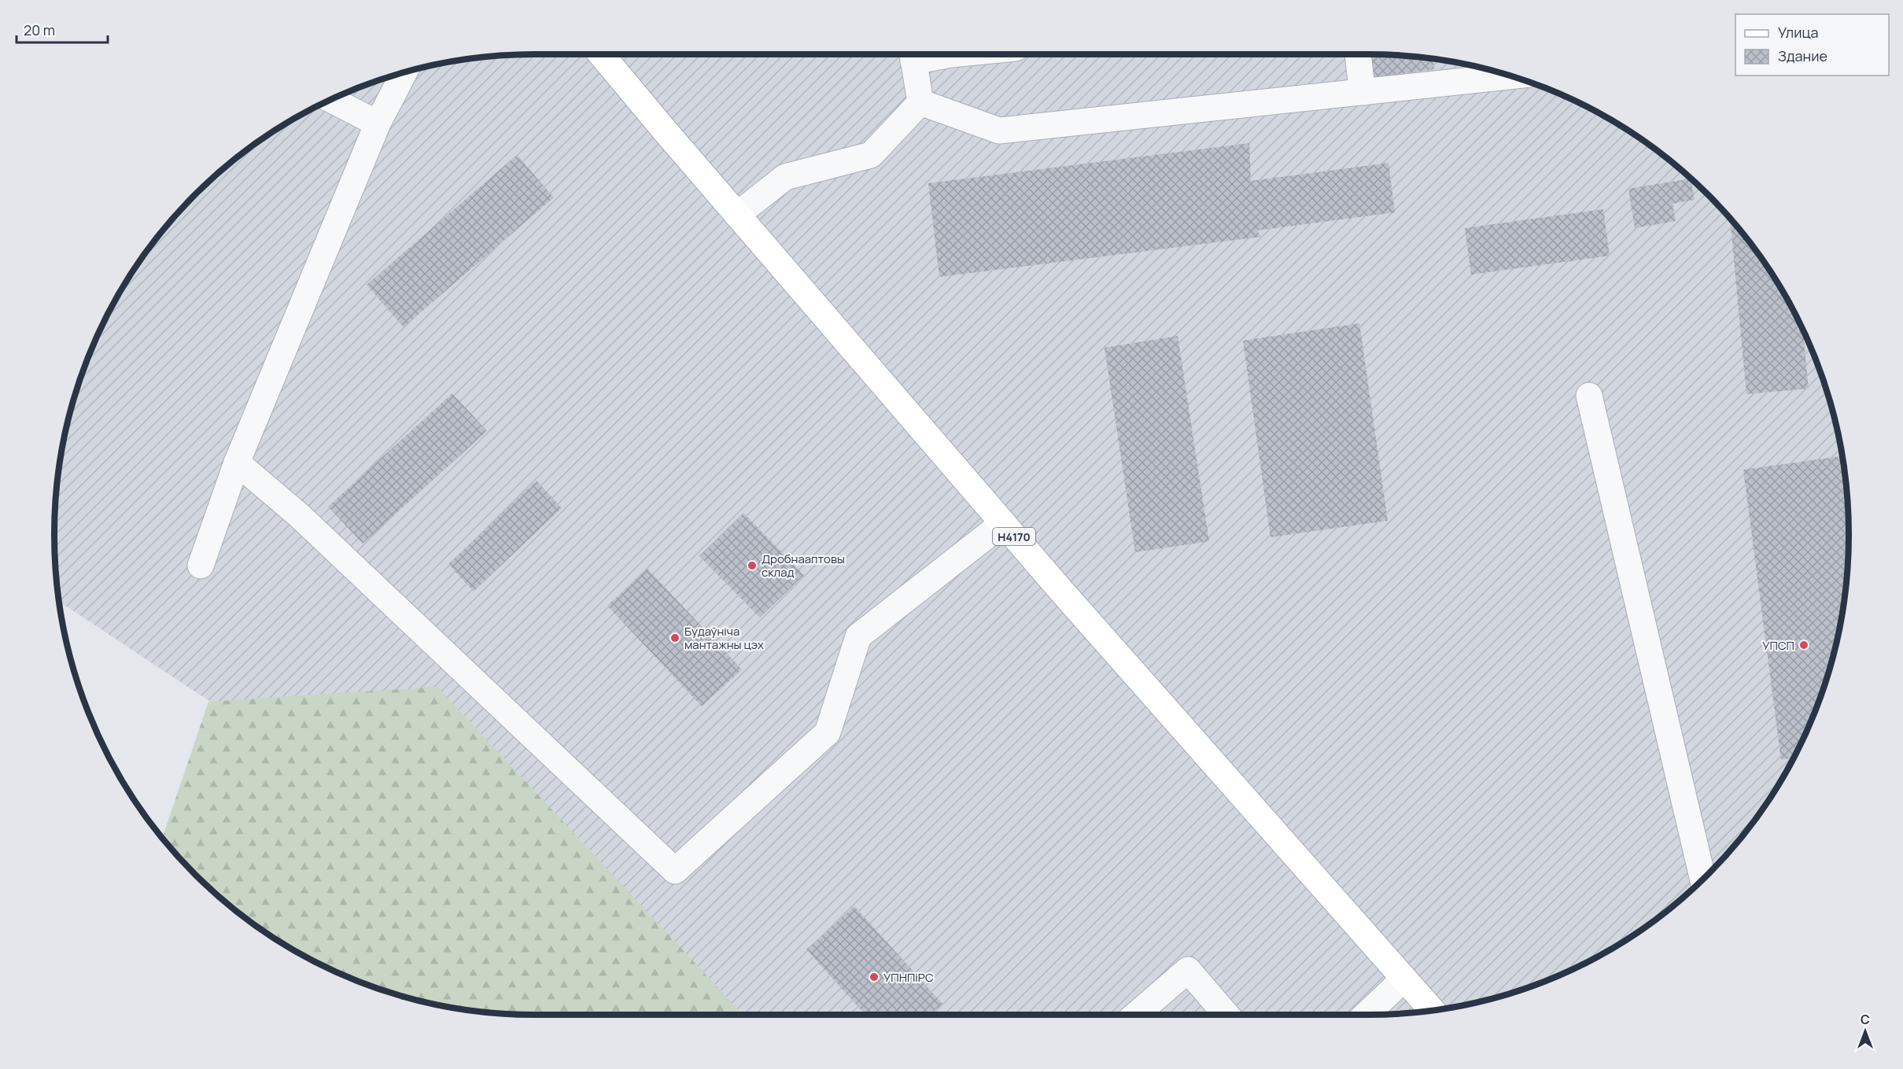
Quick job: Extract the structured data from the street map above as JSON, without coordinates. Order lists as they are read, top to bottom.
{
  "streets": {
    "main road": ["Н4170"]
  },
  "places": [
    "Дробнааптовы склад",
    "Будаўніча мантажны цэх",
    "УПСП",
    "УПНПіРС"
  ],
  "legend": ["Улица", "Здание"],
  "scale_bar": "20 m",
  "north": "top"
}
